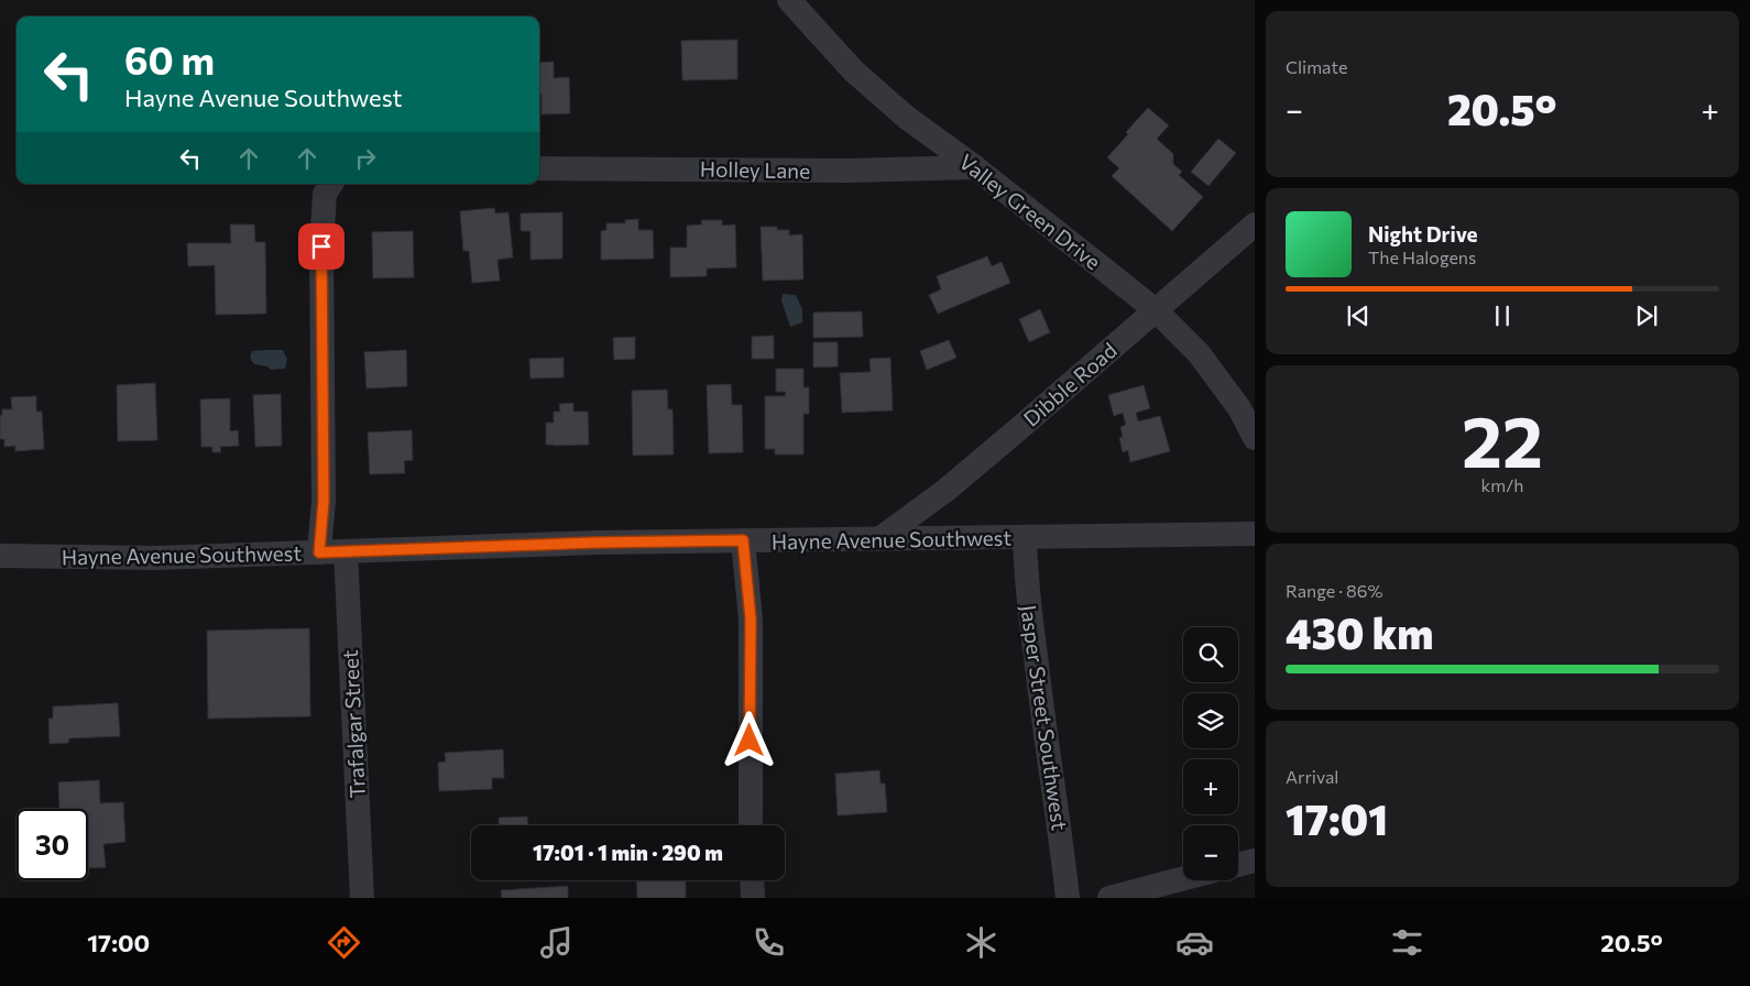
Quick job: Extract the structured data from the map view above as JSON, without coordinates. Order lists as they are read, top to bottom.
{
  "streets": {
    "street": [
      "Holley Lane",
      "Valley Green Drive",
      "Dibble Road",
      "Hayne Avenue Southwest",
      "Jasper Street Southwest",
      "Trafalgar Street"
    ]
  },
  "crossings": [
    ["Holley Lane", "Valley Green Drive"],
    ["Valley Green Drive", "Dibble Road"],
    ["Dibble Road", "Hayne Avenue Southwest"],
    ["Hayne Avenue Southwest", "Jasper Street Southwest"],
    ["Hayne Avenue Southwest", "Trafalgar Street"]
  ],
  "page": {
    "tile": [
      "Climate",
      ["22", "km/h"],
      ["Range · 86%", "430 km"],
      ["Arrival", "17:01"]
    ],
    "turn": ["60 m", "Hayne Avenue Southwest"],
    "heat": ["−", "20.5°", "+"],
    "song": ["Night Drive", "The Halogens"],
    "map_buttons": ["+", "−"],
    "limit": "30",
    "trip": "17:01 · 1 min · 290 m",
    "tabs": ["17:00", "20.5°"]
  }
}
